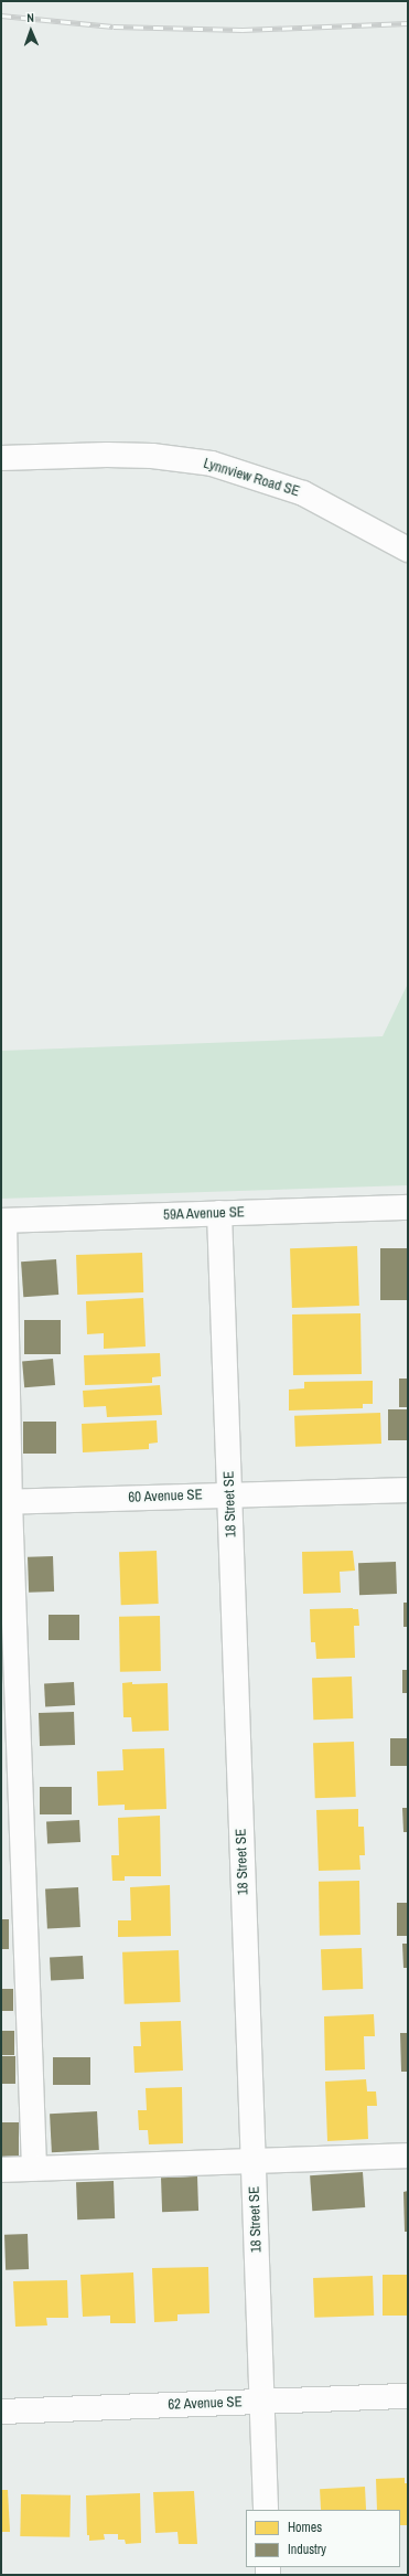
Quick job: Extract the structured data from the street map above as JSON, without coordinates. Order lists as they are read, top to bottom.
{
  "streets": {
    "street": [
      "Lynnview Road SE",
      "59A Avenue SE",
      "60 Avenue SE",
      "18 Street SE",
      "62 Avenue SE"
    ]
  },
  "crossings": [
    ["59A Avenue SE", "18 Street SE"],
    ["60 Avenue SE", "18 Street SE"],
    ["18 Street SE", "62 Avenue SE"]
  ],
  "legend": ["Homes", "Industry"],
  "north": "top"
}
